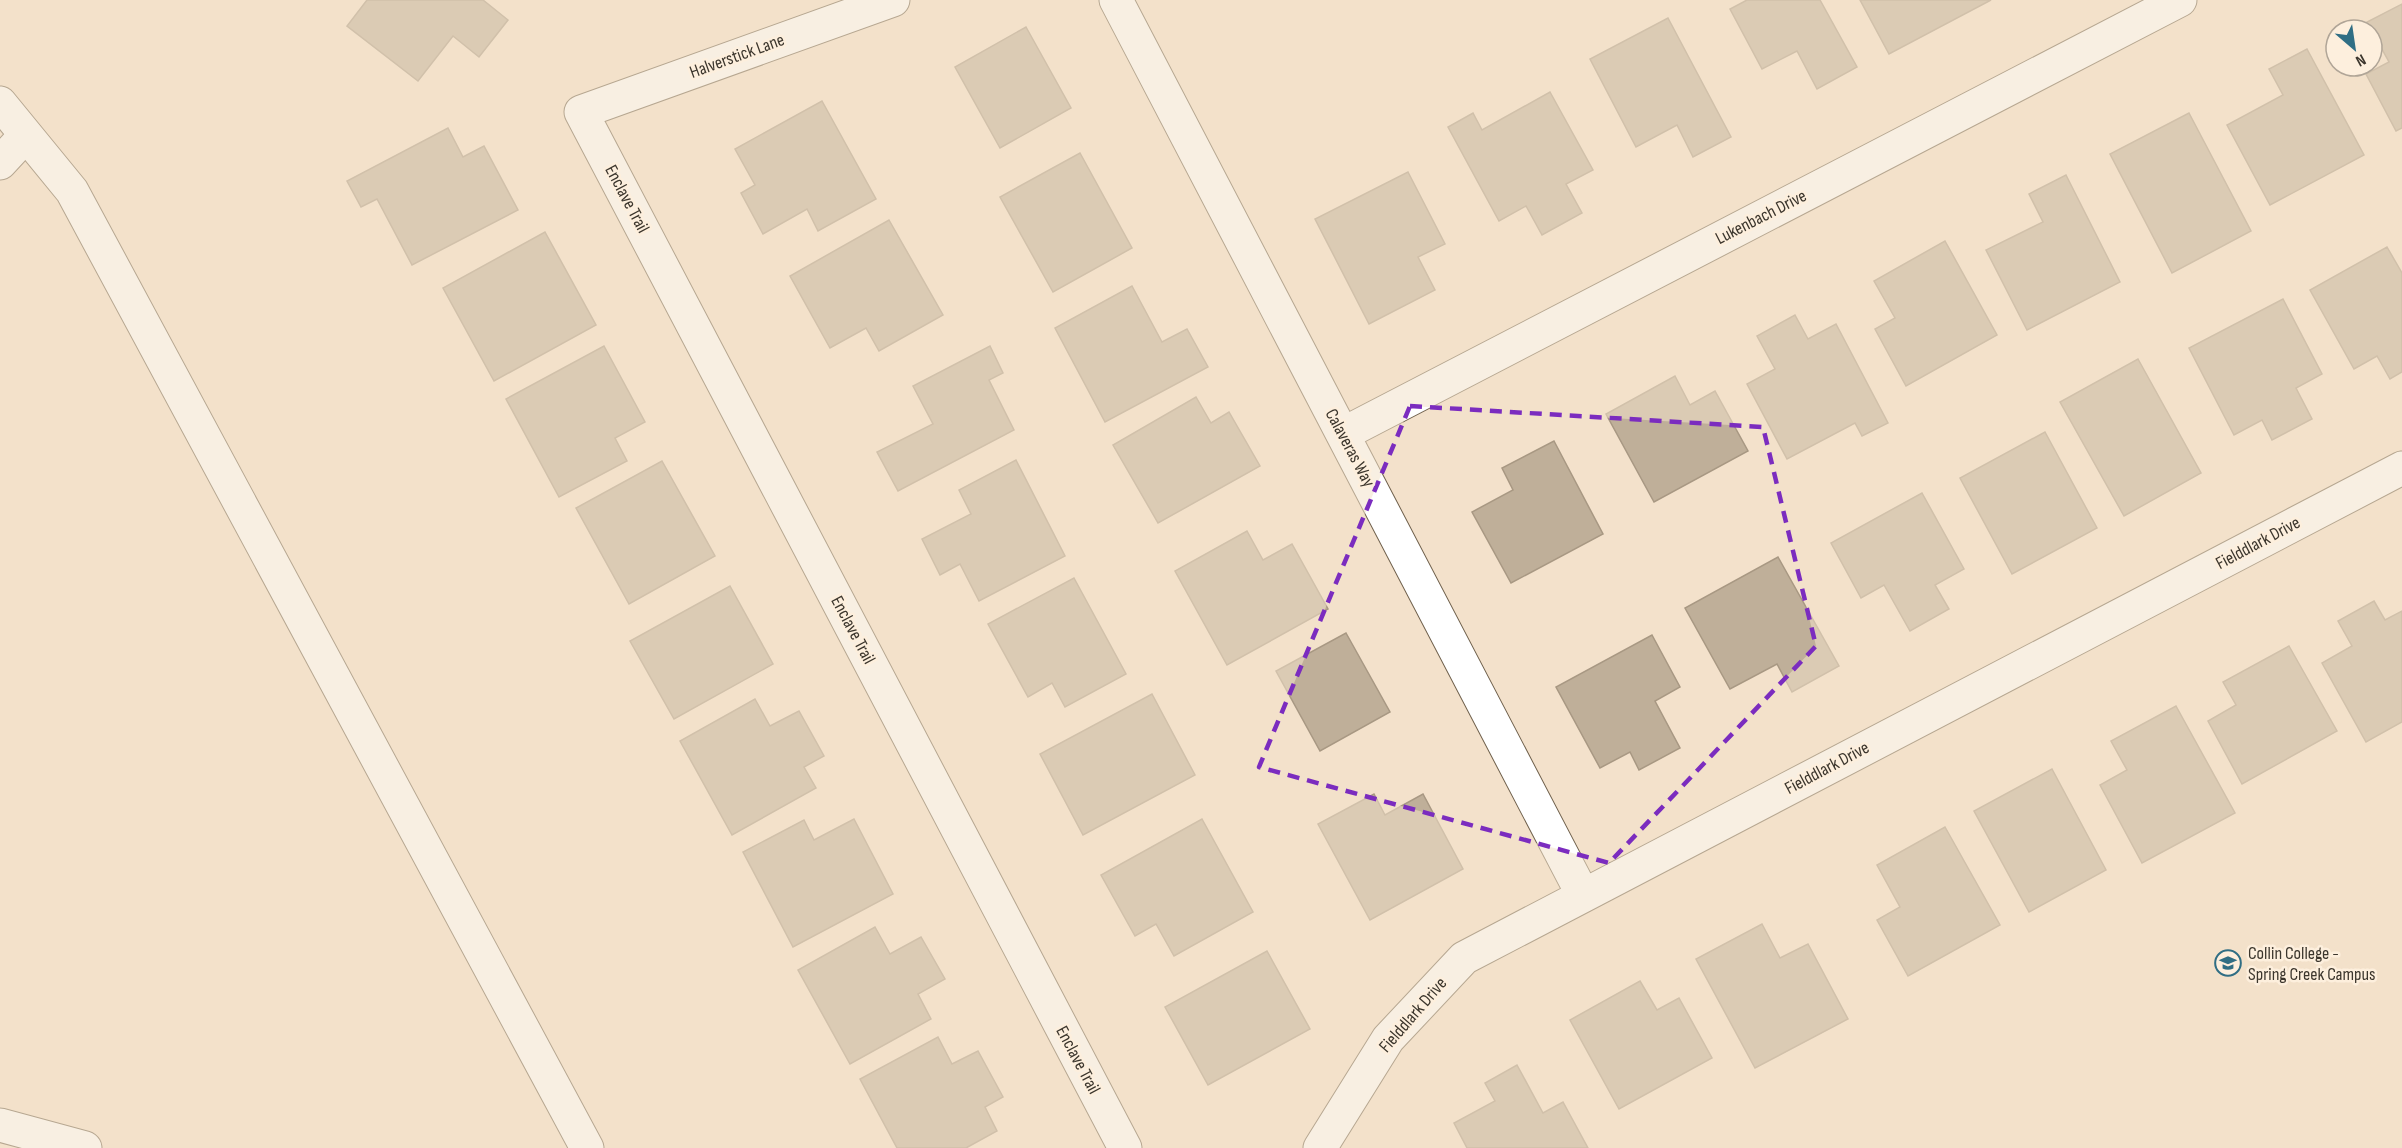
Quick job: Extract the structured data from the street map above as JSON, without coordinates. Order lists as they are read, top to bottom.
{
  "streets": {
    "street": [
      "Halverstick Lane",
      "Enclave Trail",
      "Lukenbach Drive",
      "Calaveras Way",
      "Fielddlark Drive"
    ]
  },
  "crossings": [
    ["Halverstick Lane", "Enclave Trail"],
    ["Lukenbach Drive", "Calaveras Way"],
    ["Calaveras Way", "Fielddlark Drive"]
  ],
  "places": {
    "school or university": ["Collin College - Spring Creek Campus"]
  },
  "north": "bottom right"
}
